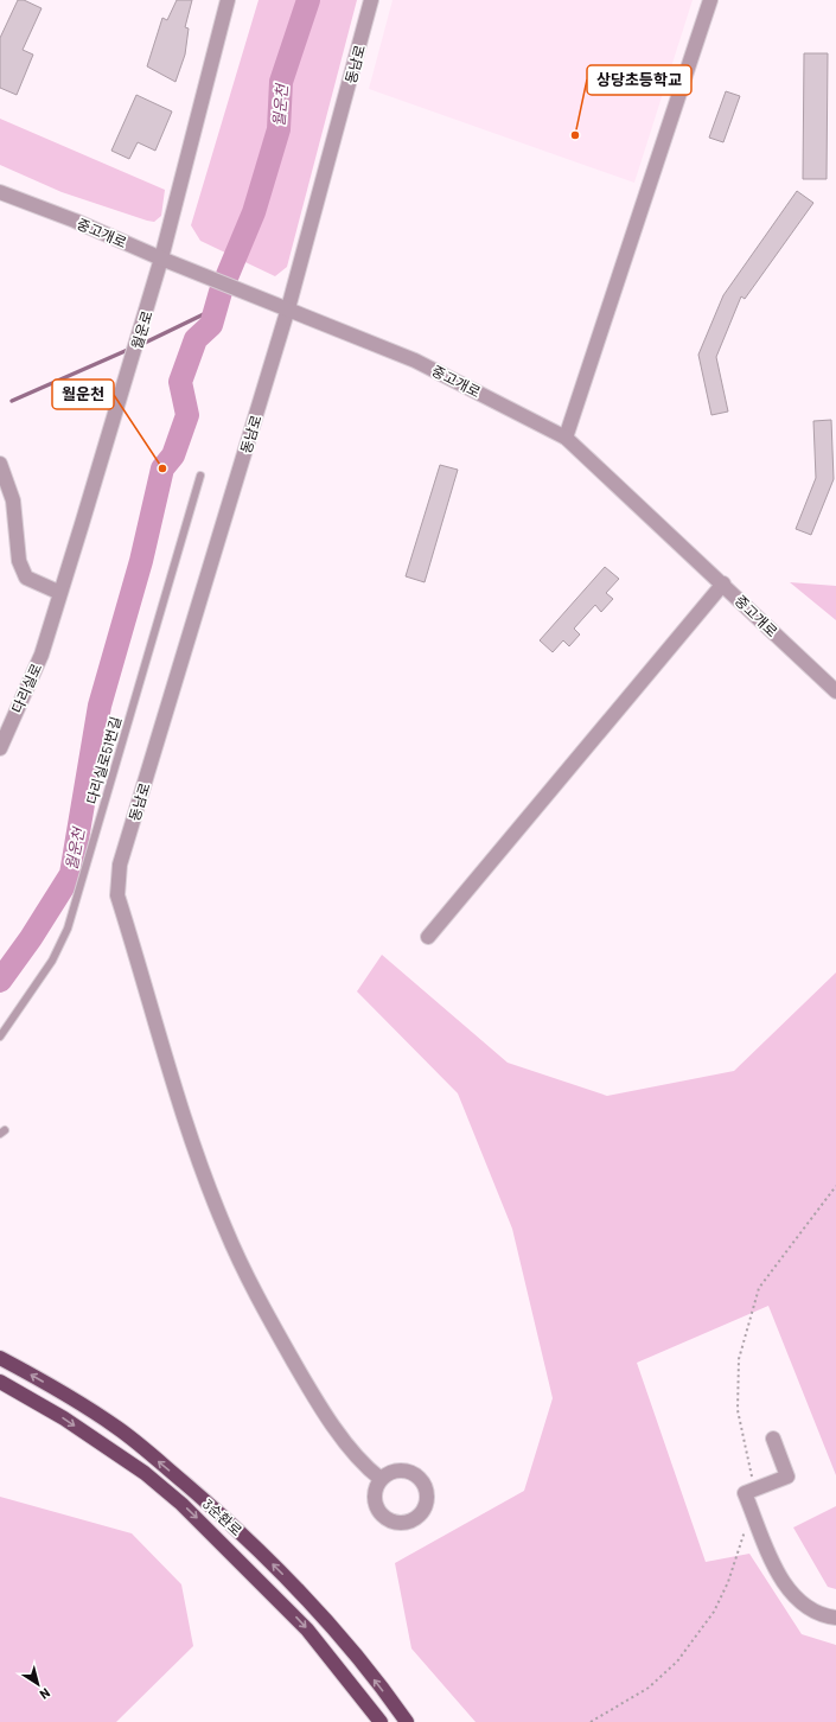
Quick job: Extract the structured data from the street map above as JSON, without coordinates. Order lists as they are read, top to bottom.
{
  "streets": {
    "highway": ["3순환로"],
    "street": [
      "동남로",
      "중고개로",
      "월운로",
      "다리실로"
    ],
    "lane": ["다리실로51번길"]
  },
  "crossings": [
    ["동남로", "중고개로"],
    ["중고개로", "월운로"],
    ["월운로", "다리실로"]
  ],
  "water": ["월운천"],
  "places": ["상당초등학교", "월운천"],
  "north": "bottom right"
}
